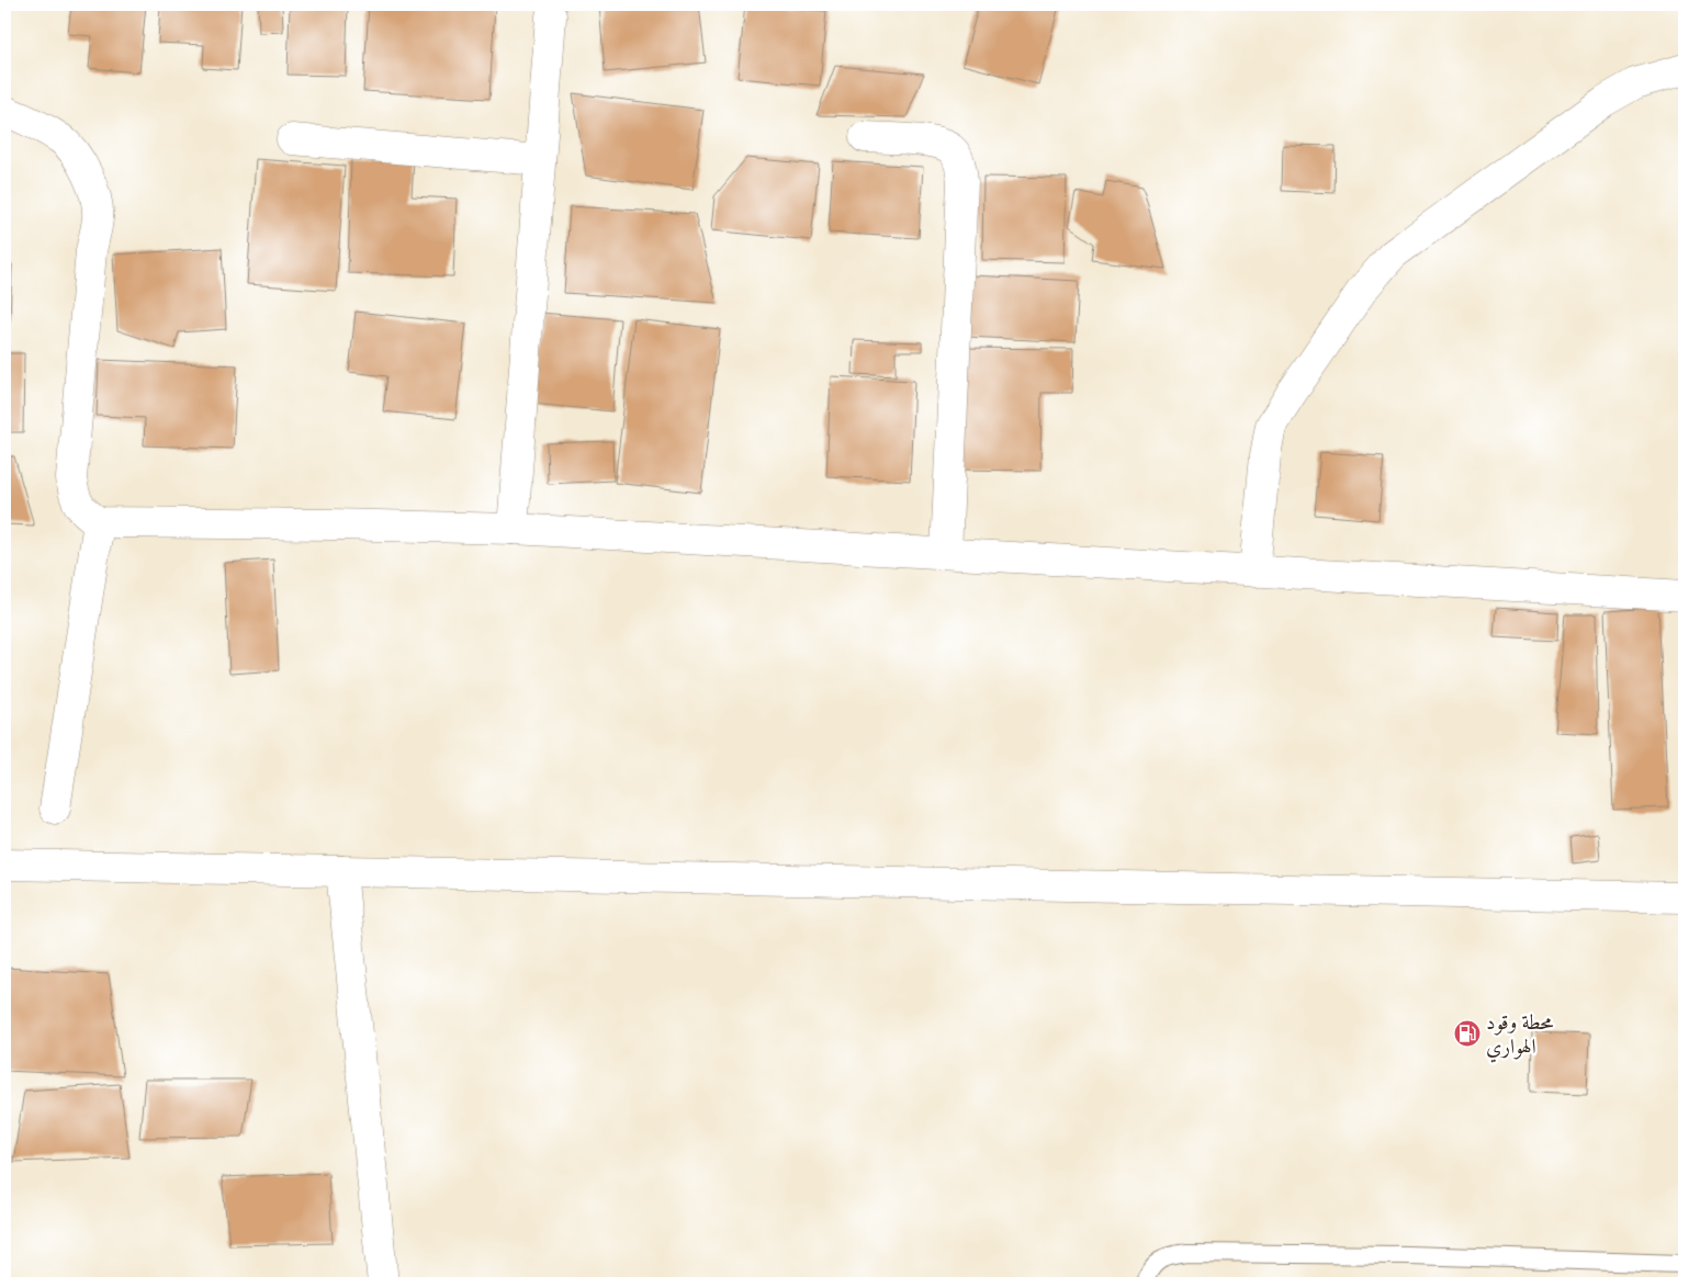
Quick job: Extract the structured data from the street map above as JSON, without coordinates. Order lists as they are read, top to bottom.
{
  "places": {
    "fuel station": ["محطة وقود الهواري"]
  }
}
